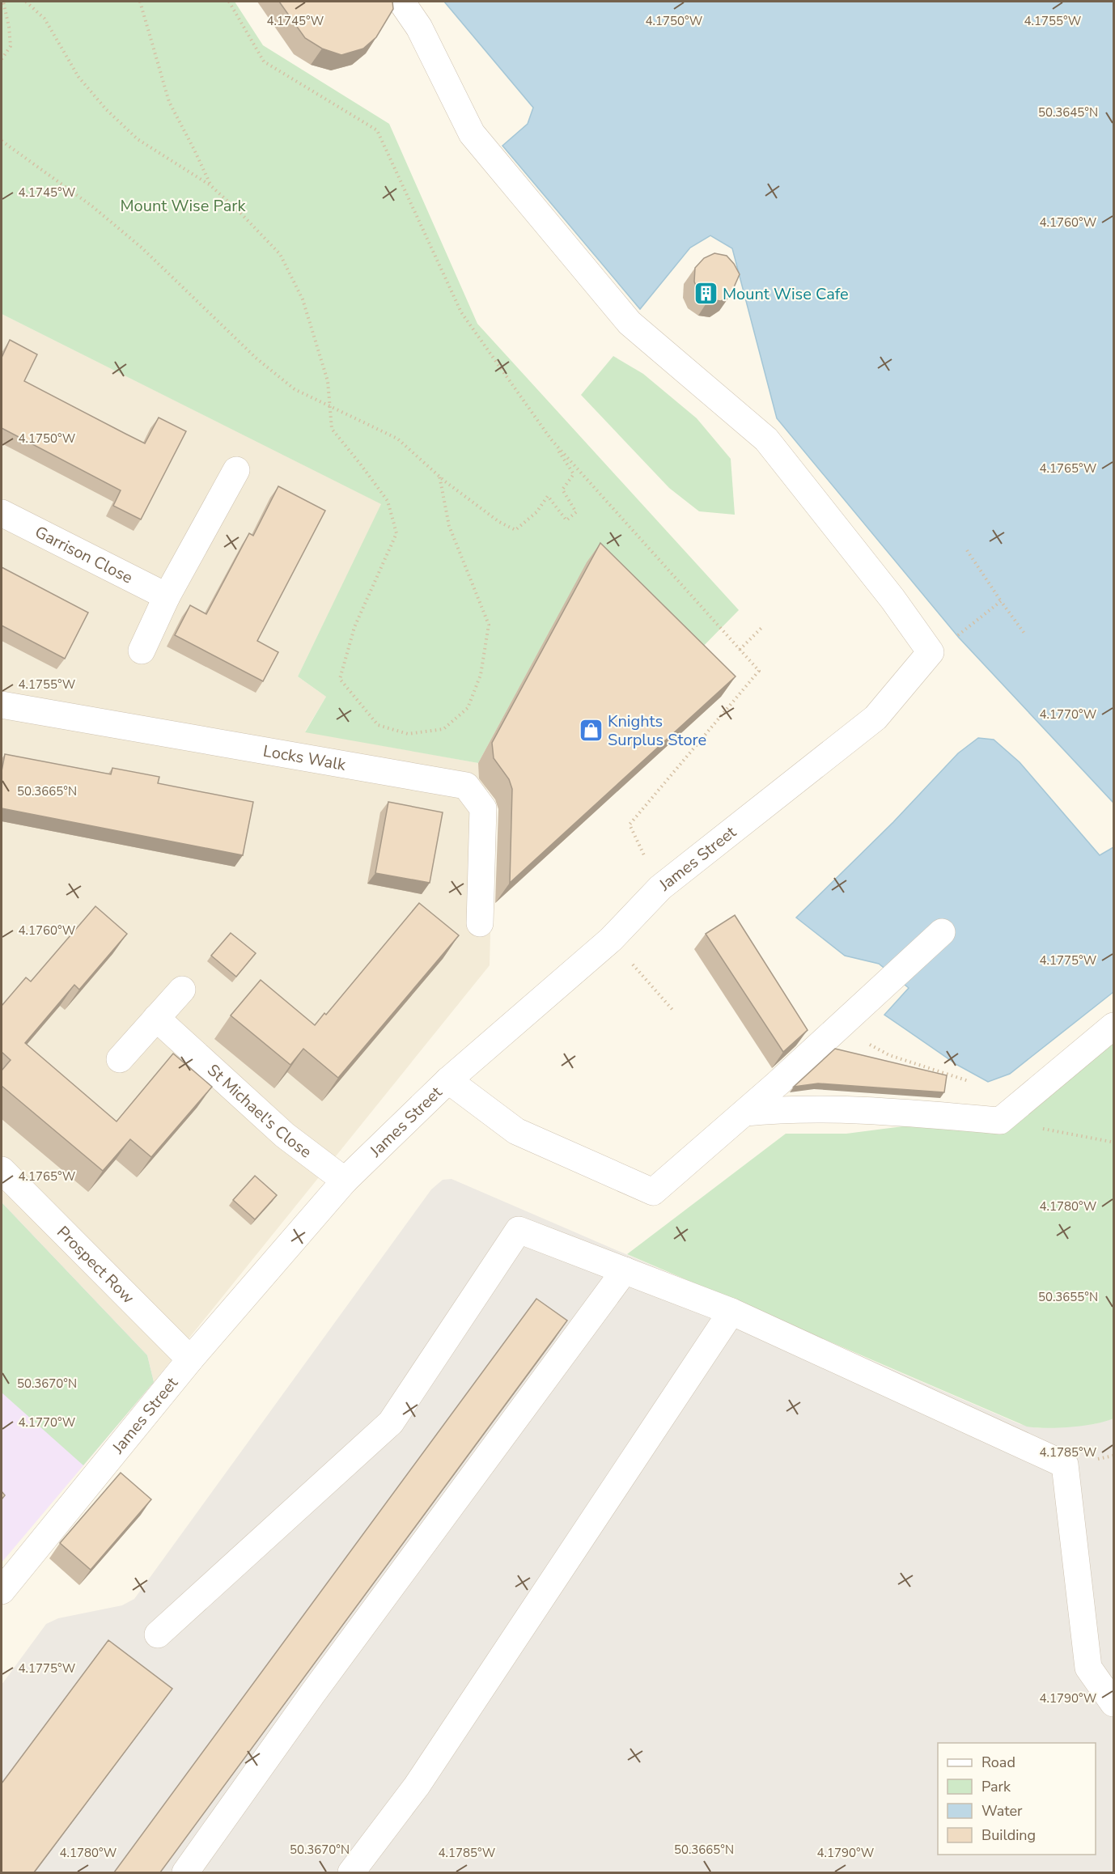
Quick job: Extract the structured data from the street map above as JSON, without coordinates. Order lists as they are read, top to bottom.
{
  "streets": {
    "street": [
      "Garrison Close",
      "Locks Walk",
      "James Street",
      "St Michael's Close",
      "Prospect Row"
    ]
  },
  "crossings": [
    ["James Street", "St Michael's Close"],
    ["James Street", "Prospect Row"]
  ],
  "parks": ["Mount Wise Park"],
  "places": {
    "building": ["Mount Wise Cafe"],
    "shop": ["Knights Surplus Store"]
  },
  "legend": [
    "Road",
    "Park",
    "Water",
    "Building"
  ],
  "coordinates": [
    "4.1745°W",
    "4.1750°W",
    "4.1755°W",
    "50.3645°N",
    "4.1760°W",
    "4.1765°W",
    "4.1770°W",
    "50.3665°N",
    "4.1775°W",
    "4.1780°W",
    "50.3655°N",
    "50.3670°N",
    "4.1785°W",
    "4.1790°W"
  ]
}
